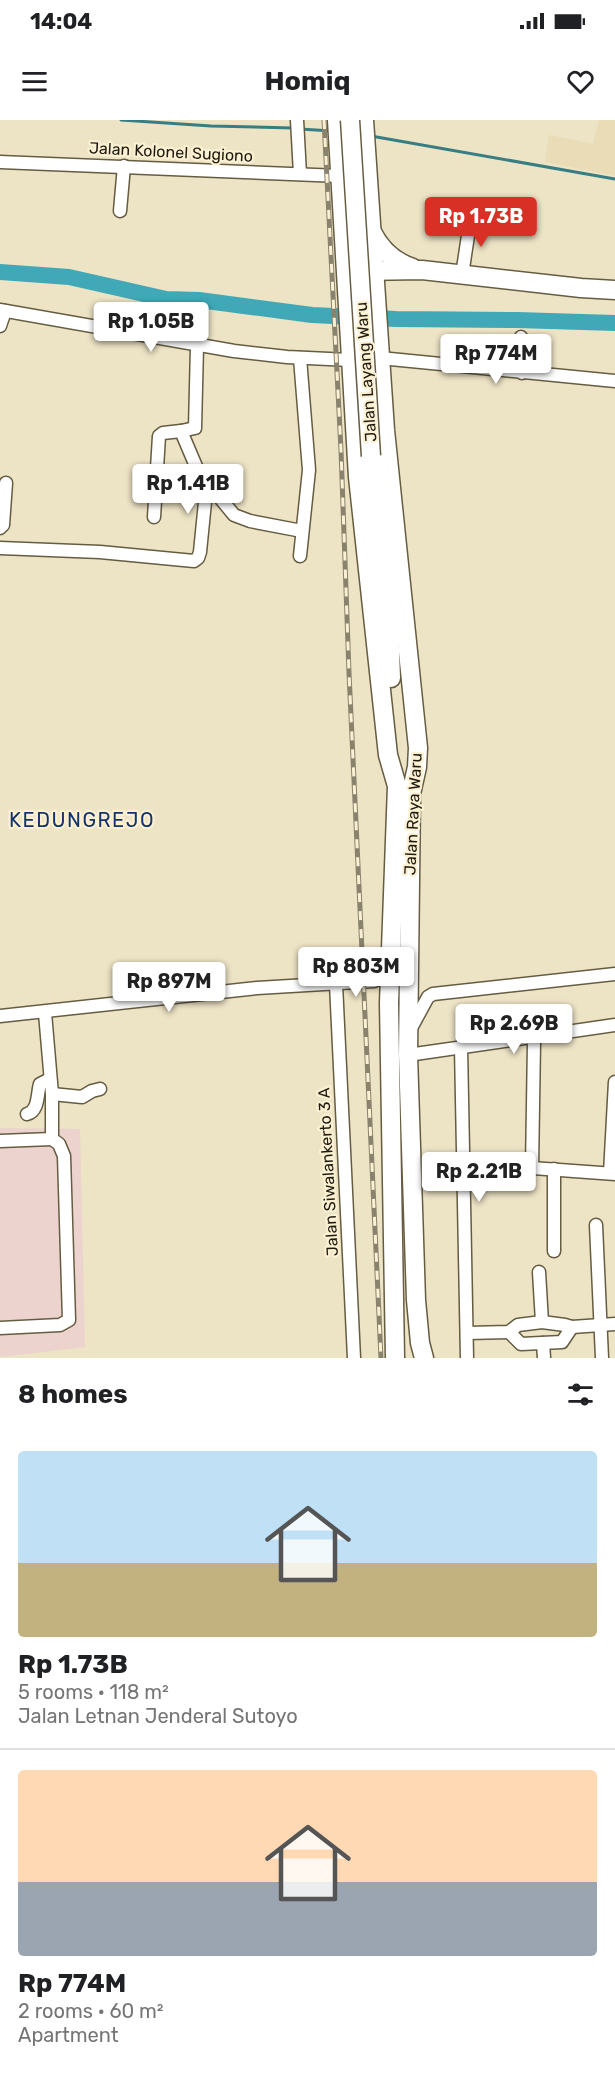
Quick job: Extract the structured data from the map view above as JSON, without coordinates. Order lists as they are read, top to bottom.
{
  "streets": {
    "highway": ["Jalan Layang Waru", "Jalan Raya Waru"],
    "street": ["Jalan Kolonel Sugiono", "Jalan Siwalankerto 3 A"]
  },
  "crossings": [
    ["Jalan Kolonel Sugiono", "Jalan Raya Waru"],
    ["Jalan Layang Waru", "Jalan Raya Waru"]
  ],
  "districts": ["KEDUNGREJO"],
  "page": {
    "status": "14:04",
    "header": "Homiq",
    "price": [
      "Rp 1.73B",
      "Rp 1.05B",
      "Rp 774M",
      "Rp 1.41B",
      "Rp 803M",
      "Rp 897M",
      "Rp 2.69B",
      "Rp 2.21B"
    ],
    "heading": "8 homes",
    "list": [
      {
        "name": "Rp 1.73B",
        "note": "5 rooms · 118 m² · Jalan Letnan Jenderal Sutoyo"
      },
      {
        "name": "Rp 774M",
        "note": "2 rooms · 60 m² · Apartment"
      }
    ]
  }
}
